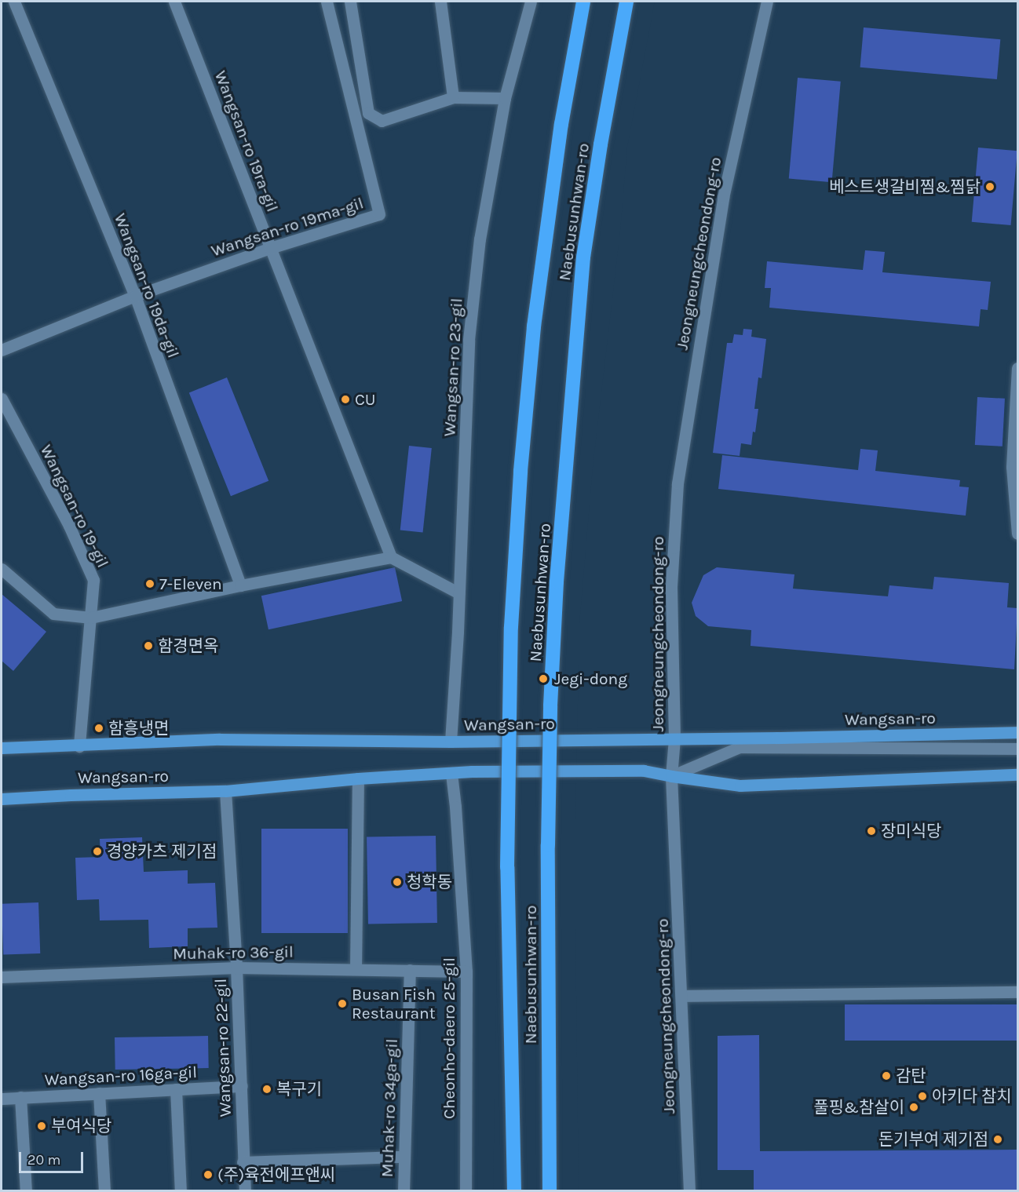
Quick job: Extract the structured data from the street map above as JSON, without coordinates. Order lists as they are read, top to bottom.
{
  "streets": {
    "highway": ["Naebusunhwan-ro"],
    "main road": ["Wangsan-ro"],
    "street": [
      "Wangsan-ro 19ra-gil",
      "Wangsan-ro 19ma-gil",
      "Jeongneungcheondong-ro",
      "Wangsan-ro 19da-gil",
      "Wangsan-ro 23-gil",
      "Wangsan-ro 19-gil",
      "Muhak-ro 36-gil",
      "Cheonho-daero 25-gil",
      "Wangsan-ro 22-gil",
      "Wangsan-ro 16ga-gil",
      "Muhak-ro 34ga-gil"
    ]
  },
  "crossings": [
    ["Wangsan-ro 19ra-gil", "Wangsan-ro 19ma-gil"],
    ["Wangsan-ro 19ma-gil", "Wangsan-ro 19da-gil"],
    ["Jeongneungcheondong-ro", "Wangsan-ro"],
    ["Wangsan-ro 23-gil", "Wangsan-ro"],
    ["Wangsan-ro 19-gil", "Wangsan-ro"],
    ["Wangsan-ro", "Cheonho-daero 25-gil"],
    ["Wangsan-ro", "Wangsan-ro 22-gil"],
    ["Muhak-ro 36-gil", "Cheonho-daero 25-gil"],
    ["Muhak-ro 36-gil", "Wangsan-ro 22-gil"],
    ["Muhak-ro 36-gil", "Muhak-ro 34ga-gil"],
    ["Wangsan-ro 22-gil", "Wangsan-ro 16ga-gil"]
  ],
  "places": [
    "베스트생갈비찜&찜닭",
    "CU",
    "7-Eleven",
    "함경면옥",
    "Jegi-dong",
    "함흥냉면",
    "장미식당",
    "경양카츠 제기점",
    "청학동",
    "Busan Fish Restaurant",
    "감탄",
    "복구기",
    "아키다 참치",
    "풀핑&참살이",
    "부여식당",
    "돈기부여 제기점",
    "(주)육전에프앤씨"
  ],
  "scale_bar": "20 m"
}
